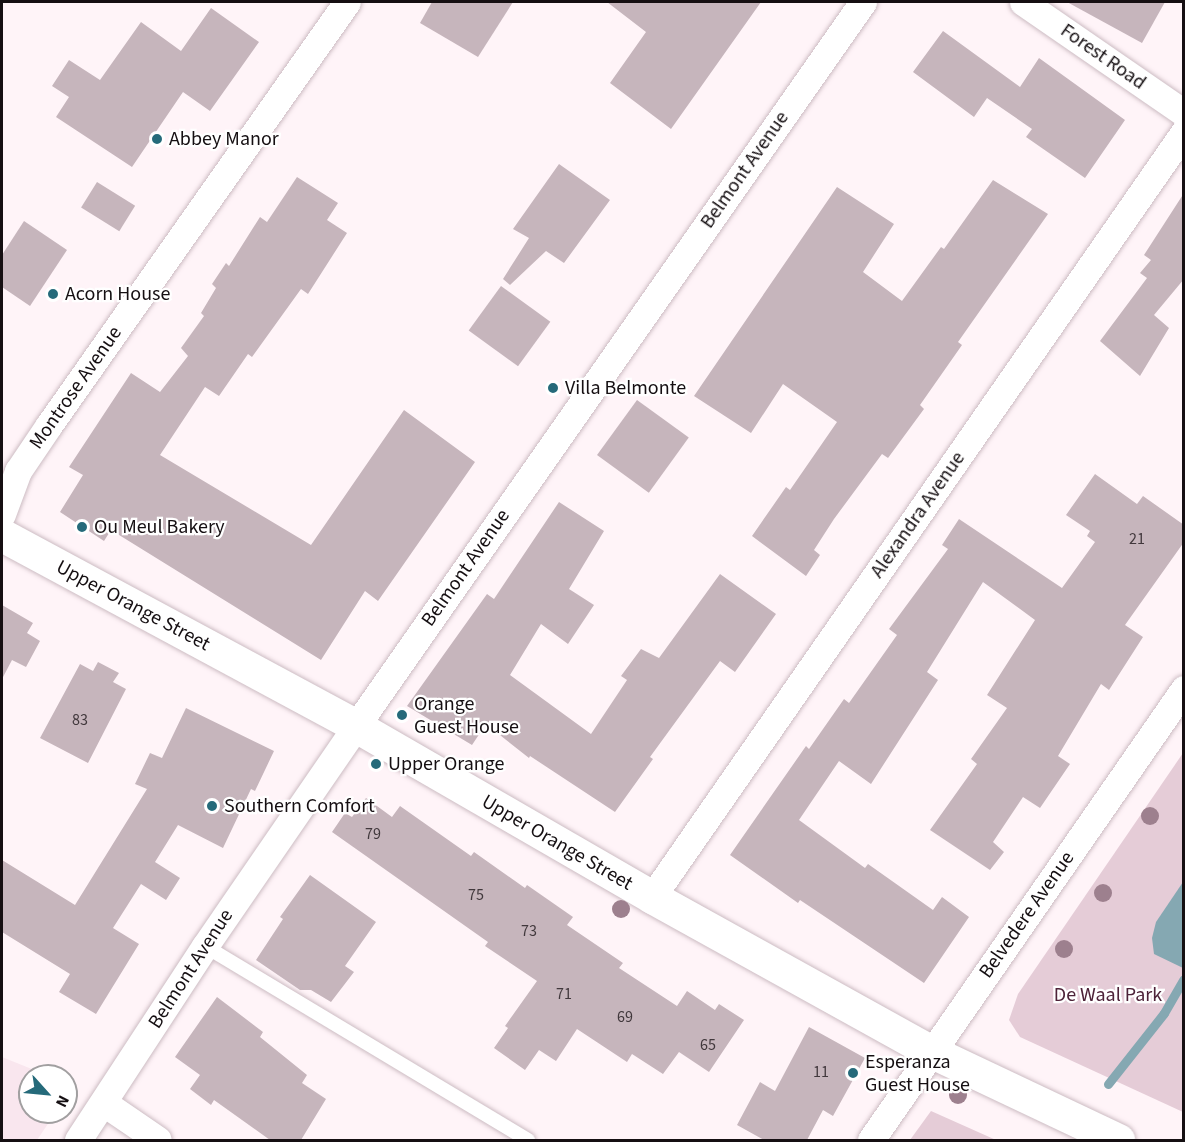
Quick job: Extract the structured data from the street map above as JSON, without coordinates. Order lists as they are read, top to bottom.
{
  "streets": {
    "street": [
      "Forest Road",
      "Belmont Avenue",
      "Montrose Avenue",
      "Alexandra Avenue",
      "Upper Orange Street",
      "Belvedere Avenue"
    ]
  },
  "crossings": [
    ["Belmont Avenue", "Upper Orange Street"],
    ["Alexandra Avenue", "Upper Orange Street"],
    ["Upper Orange Street", "Belvedere Avenue"]
  ],
  "parks": ["De Waal Park"],
  "places": [
    "Abbey Manor",
    "Acorn House",
    "Villa Belmonte",
    "Ou Meul Bakery",
    "Orange Guest House",
    "Upper Orange",
    "Southern Comfort",
    "Esperanza Guest House"
  ],
  "house_numbers": [
    "21",
    "83",
    "79",
    "75",
    "73",
    "71",
    "69",
    "65",
    "11"
  ],
  "north": "bottom right"
}
